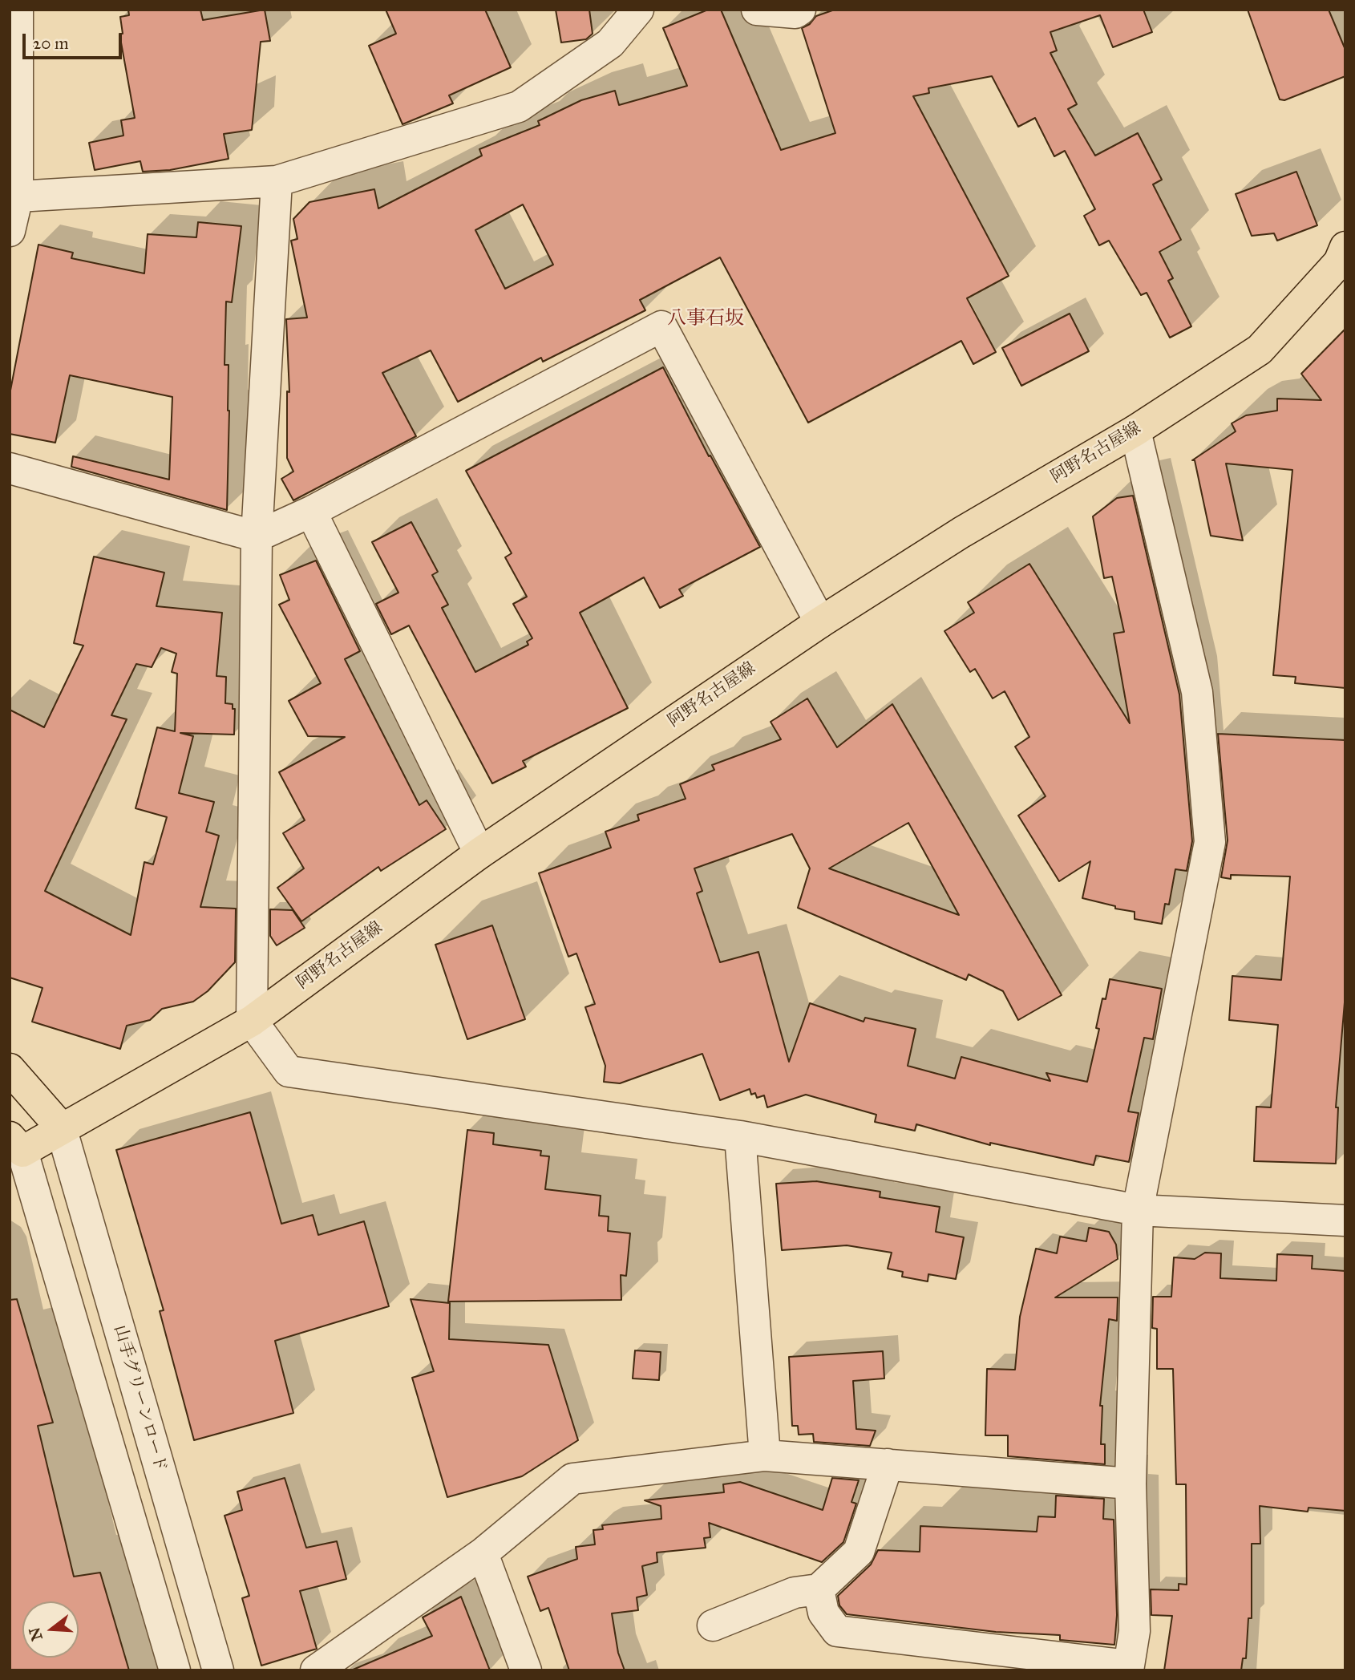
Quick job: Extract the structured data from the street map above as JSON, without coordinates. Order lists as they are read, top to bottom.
{
  "streets": {
    "main road": ["阿野名古屋線"],
    "street": ["山手グリーンロード"]
  },
  "crossings": [
    ["阿野名古屋線", "山手グリーンロード"]
  ],
  "districts": ["八事石坂"],
  "scale_bar": "20 m",
  "north": "left"
}
